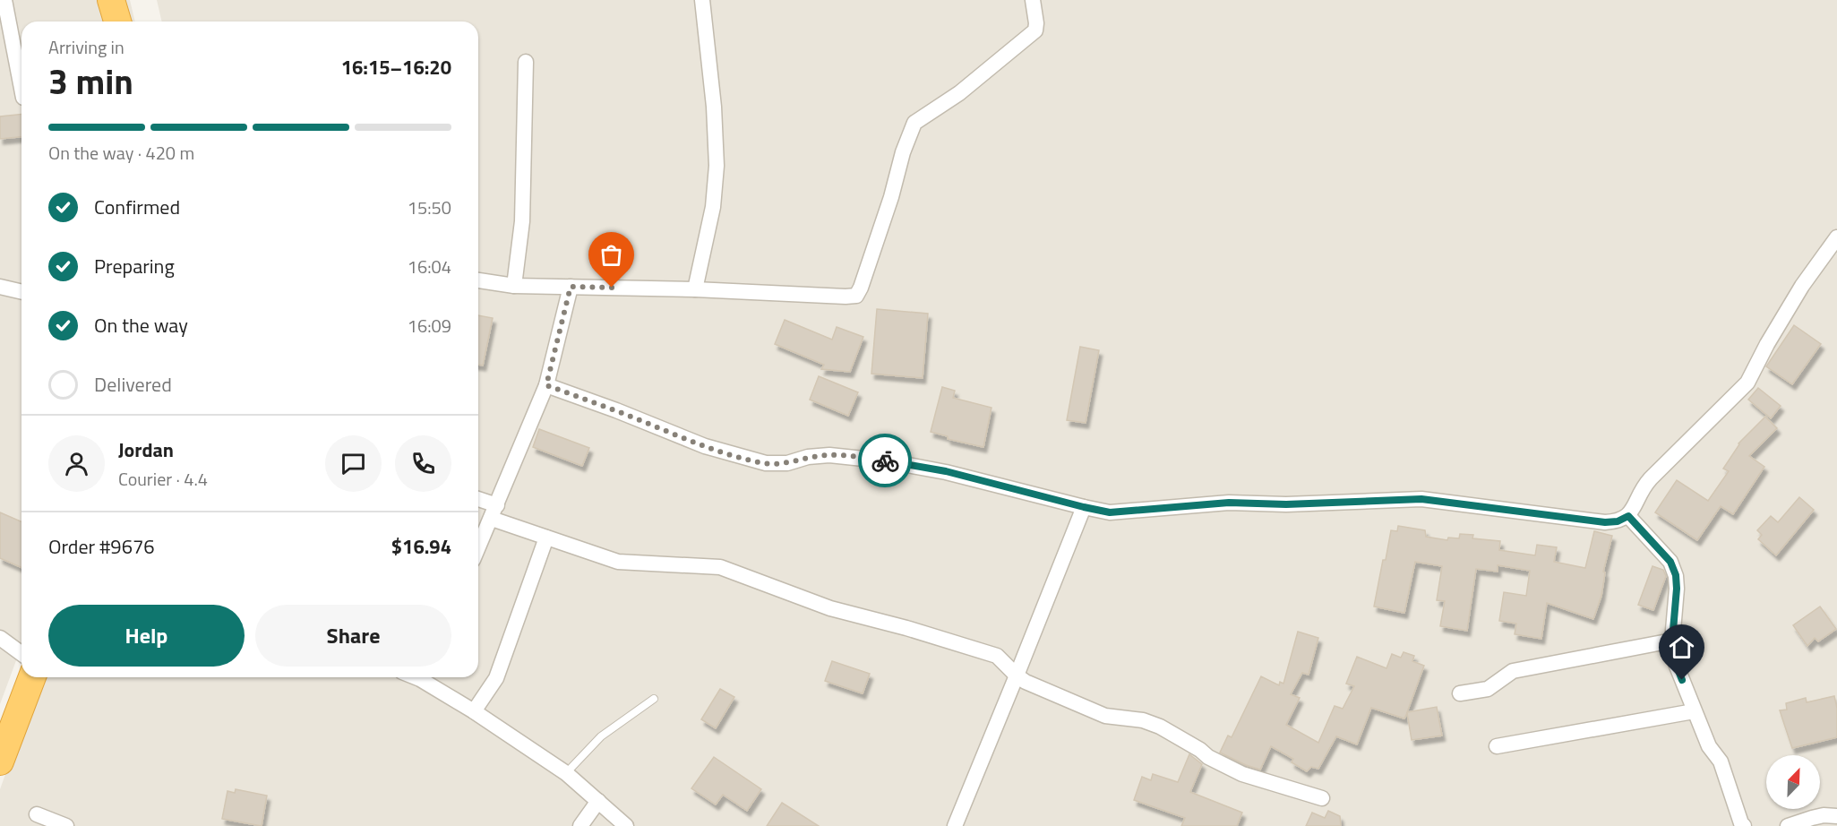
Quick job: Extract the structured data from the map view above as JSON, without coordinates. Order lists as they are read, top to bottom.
{
  "north": "top right",
  "page": {
    "heading": ["3 min", "Arriving in", "16:15–16:20"],
    "panel": [
      "Jordan",
      "Courier · 4.4",
      "Order #9676",
      "$16.94"
    ],
    "bar": "On the way · 420 m",
    "list": [
      ["Confirmed", "15:50"],
      ["Preparing", "16:04"],
      ["On the way", "16:09"],
      "Delivered"
    ],
    "buttons": ["Help", "Share"]
  }
}
